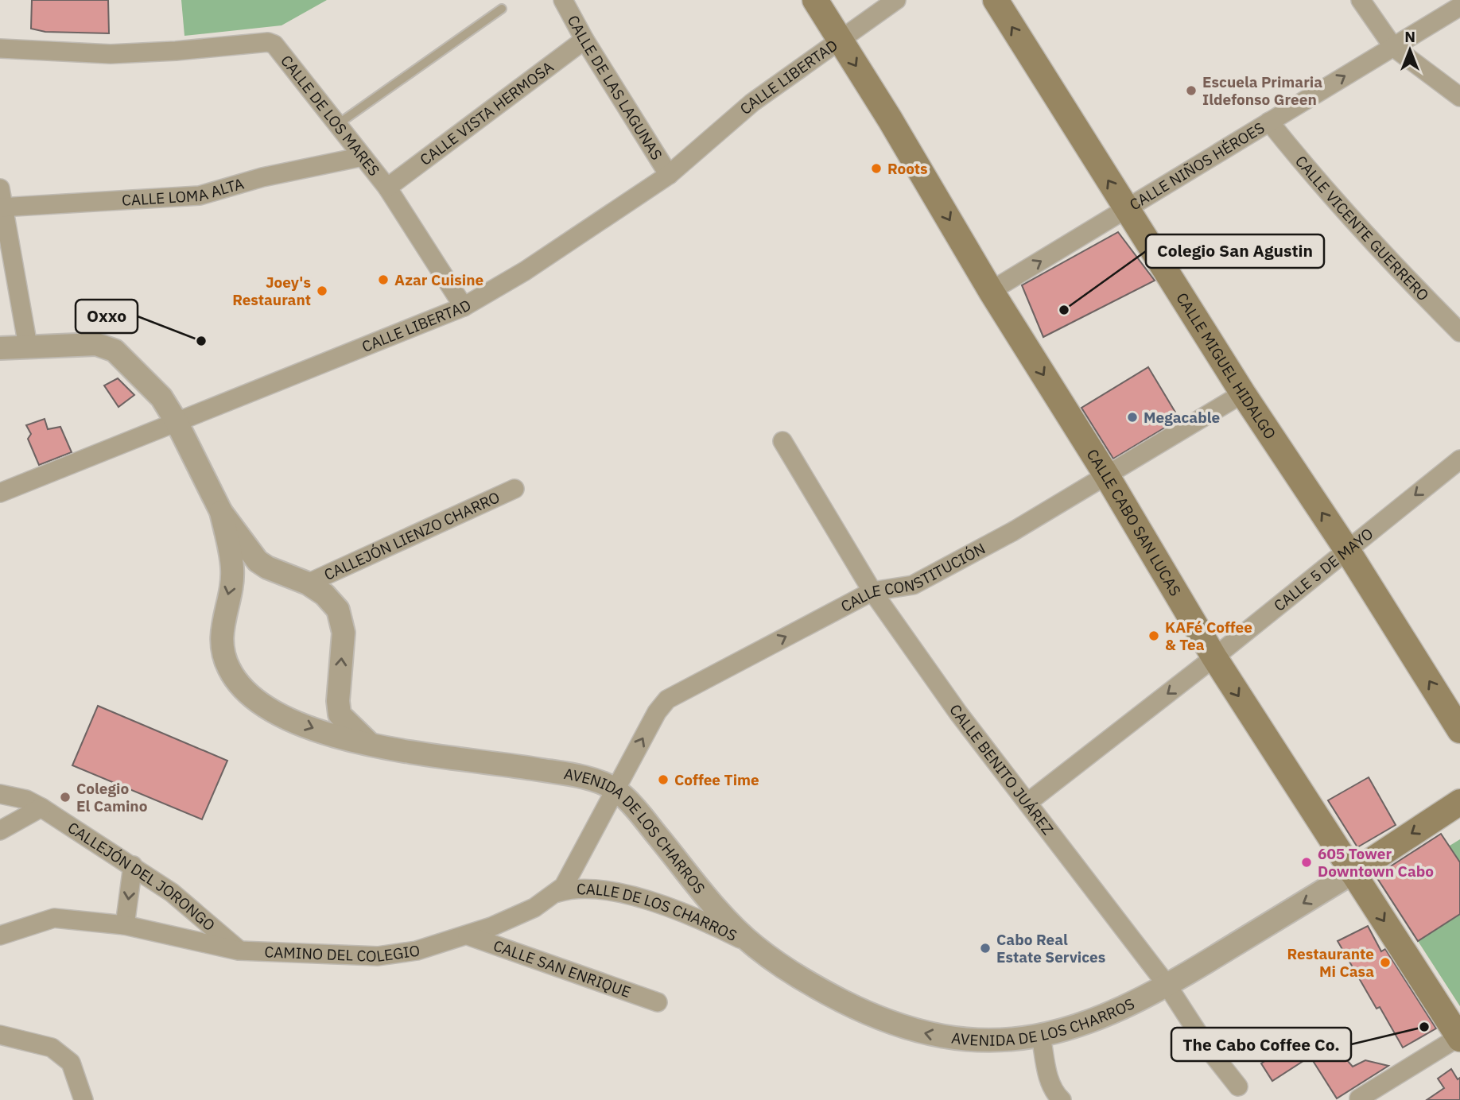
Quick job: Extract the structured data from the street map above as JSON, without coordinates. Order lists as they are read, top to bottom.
{
  "streets": {
    "main road": ["CALLE MIGUEL HIDALGO", "CALLE CABO SAN LUCAS"],
    "street": [
      "CALLE LIBERTAD",
      "CALLE DE LAS LAGUNAS",
      "CALLE VISTA HERMOSA",
      "CALLE DE LOS MARES",
      "CALLE NIÑOS HÉROES",
      "CALLE LOMA ALTA",
      "CALLE VICENTE GUERRERO",
      "CALLEJÓN LIENZO CHARRO",
      "CALLE 5 DE MAYO",
      "CALLE CONSTITUCIÓN",
      "CALLE BENITO JUÁREZ",
      "AVENIDA DE LOS CHARROS",
      "CALLEJÓN DEL JORONGO",
      "CALLE DE LOS CHARROS",
      "CAMINO DEL COLEGIO",
      "CALLE SAN ENRIQUE"
    ]
  },
  "crossings": [
    ["CALLE LIBERTAD", "CALLE DE LAS LAGUNAS"],
    ["CALLE LIBERTAD", "CALLE DE LOS MARES"],
    ["CALLE LIBERTAD", "CALLE CABO SAN LUCAS"],
    ["CALLE LIBERTAD", "AVENIDA DE LOS CHARROS"],
    ["CALLE DE LAS LAGUNAS", "CALLE VISTA HERMOSA"],
    ["CALLE VISTA HERMOSA", "CALLE DE LOS MARES"],
    ["CALLE DE LOS MARES", "CALLE LOMA ALTA"],
    ["CALLE NIÑOS HÉROES", "CALLE VICENTE GUERRERO"],
    ["CALLE NIÑOS HÉROES", "CALLE MIGUEL HIDALGO"],
    ["CALLE NIÑOS HÉROES", "CALLE CABO SAN LUCAS"],
    ["CALLE MIGUEL HIDALGO", "CALLE 5 DE MAYO"],
    ["CALLE MIGUEL HIDALGO", "CALLE CONSTITUCIÓN"],
    ["CALLE CABO SAN LUCAS", "CALLE 5 DE MAYO"],
    ["CALLE CABO SAN LUCAS", "CALLE CONSTITUCIÓN"],
    ["CALLE CABO SAN LUCAS", "AVENIDA DE LOS CHARROS"],
    ["CALLEJÓN LIENZO CHARRO", "AVENIDA DE LOS CHARROS"],
    ["CALLE 5 DE MAYO", "CALLE BENITO JUÁREZ"],
    ["CALLE CONSTITUCIÓN", "CALLE BENITO JUÁREZ"],
    ["CALLE CONSTITUCIÓN", "AVENIDA DE LOS CHARROS"],
    ["CALLE CONSTITUCIÓN", "CAMINO DEL COLEGIO"],
    ["CALLE BENITO JUÁREZ", "AVENIDA DE LOS CHARROS"],
    ["AVENIDA DE LOS CHARROS", "CALLE DE LOS CHARROS"],
    ["AVENIDA DE LOS CHARROS", "CAMINO DEL COLEGIO"],
    ["CALLEJÓN DEL JORONGO", "CAMINO DEL COLEGIO"],
    ["CALLE DE LOS CHARROS", "CAMINO DEL COLEGIO"],
    ["CAMINO DEL COLEGIO", "CALLE SAN ENRIQUE"]
  ],
  "one_way": [
    "CALLE NIÑOS HÉROES",
    "CALLE MIGUEL HIDALGO",
    "CALLE CABO SAN LUCAS",
    "CALLE 5 DE MAYO",
    "CALLE CONSTITUCIÓN"
  ],
  "places": [
    "Escuela Primaria Ildefonso Green",
    "Roots",
    "Azar Cuisine",
    "Joey's Restaurant",
    "Colegio San Agustin",
    "Oxxo",
    "Megacable",
    "KAFé Coffee & Tea",
    "Coffee Time",
    "Colegio El Camino",
    "605 Tower Downtown Cabo",
    "Cabo Real Estate Services",
    "Restaurante Mi Casa",
    "The Cabo Coffee Co."
  ],
  "north": "top"
}
